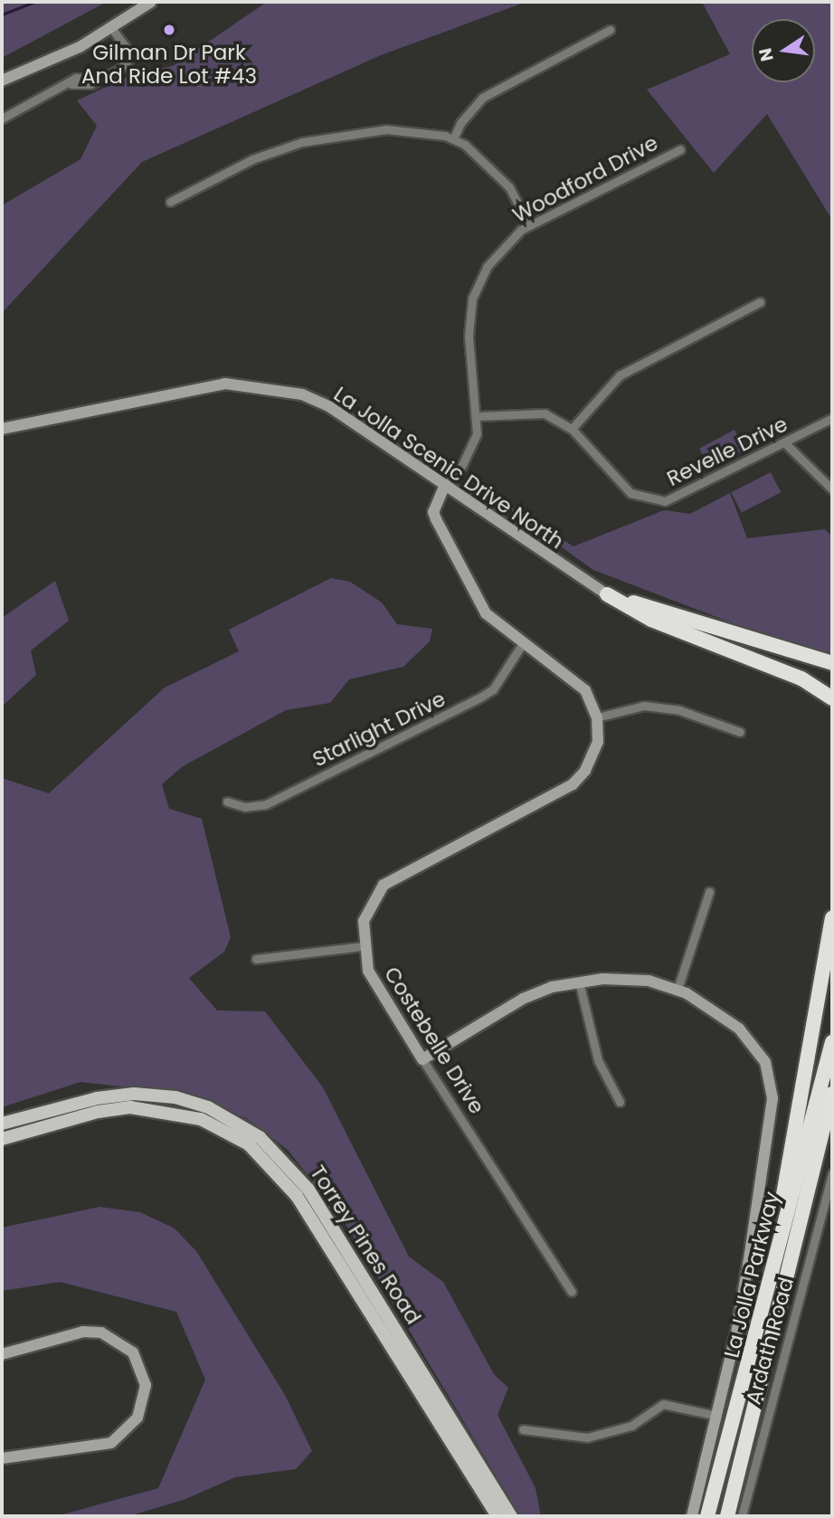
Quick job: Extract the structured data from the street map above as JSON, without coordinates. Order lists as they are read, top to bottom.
{
  "streets": {
    "highway": ["La Jolla Parkway"],
    "main road": ["Torrey Pines Road"],
    "street": [
      "Woodford Drive",
      "Revelle Drive",
      "La Jolla Scenic Drive North",
      "Starlight Drive",
      "Costebelle Drive",
      "Ardath Road"
    ]
  },
  "crossings": [
    ["Woodford Drive", "Revelle Drive"],
    ["Woodford Drive", "La Jolla Scenic Drive North"]
  ],
  "places": ["Gilman Dr Park And Ride Lot #43"],
  "north": "left"
}
